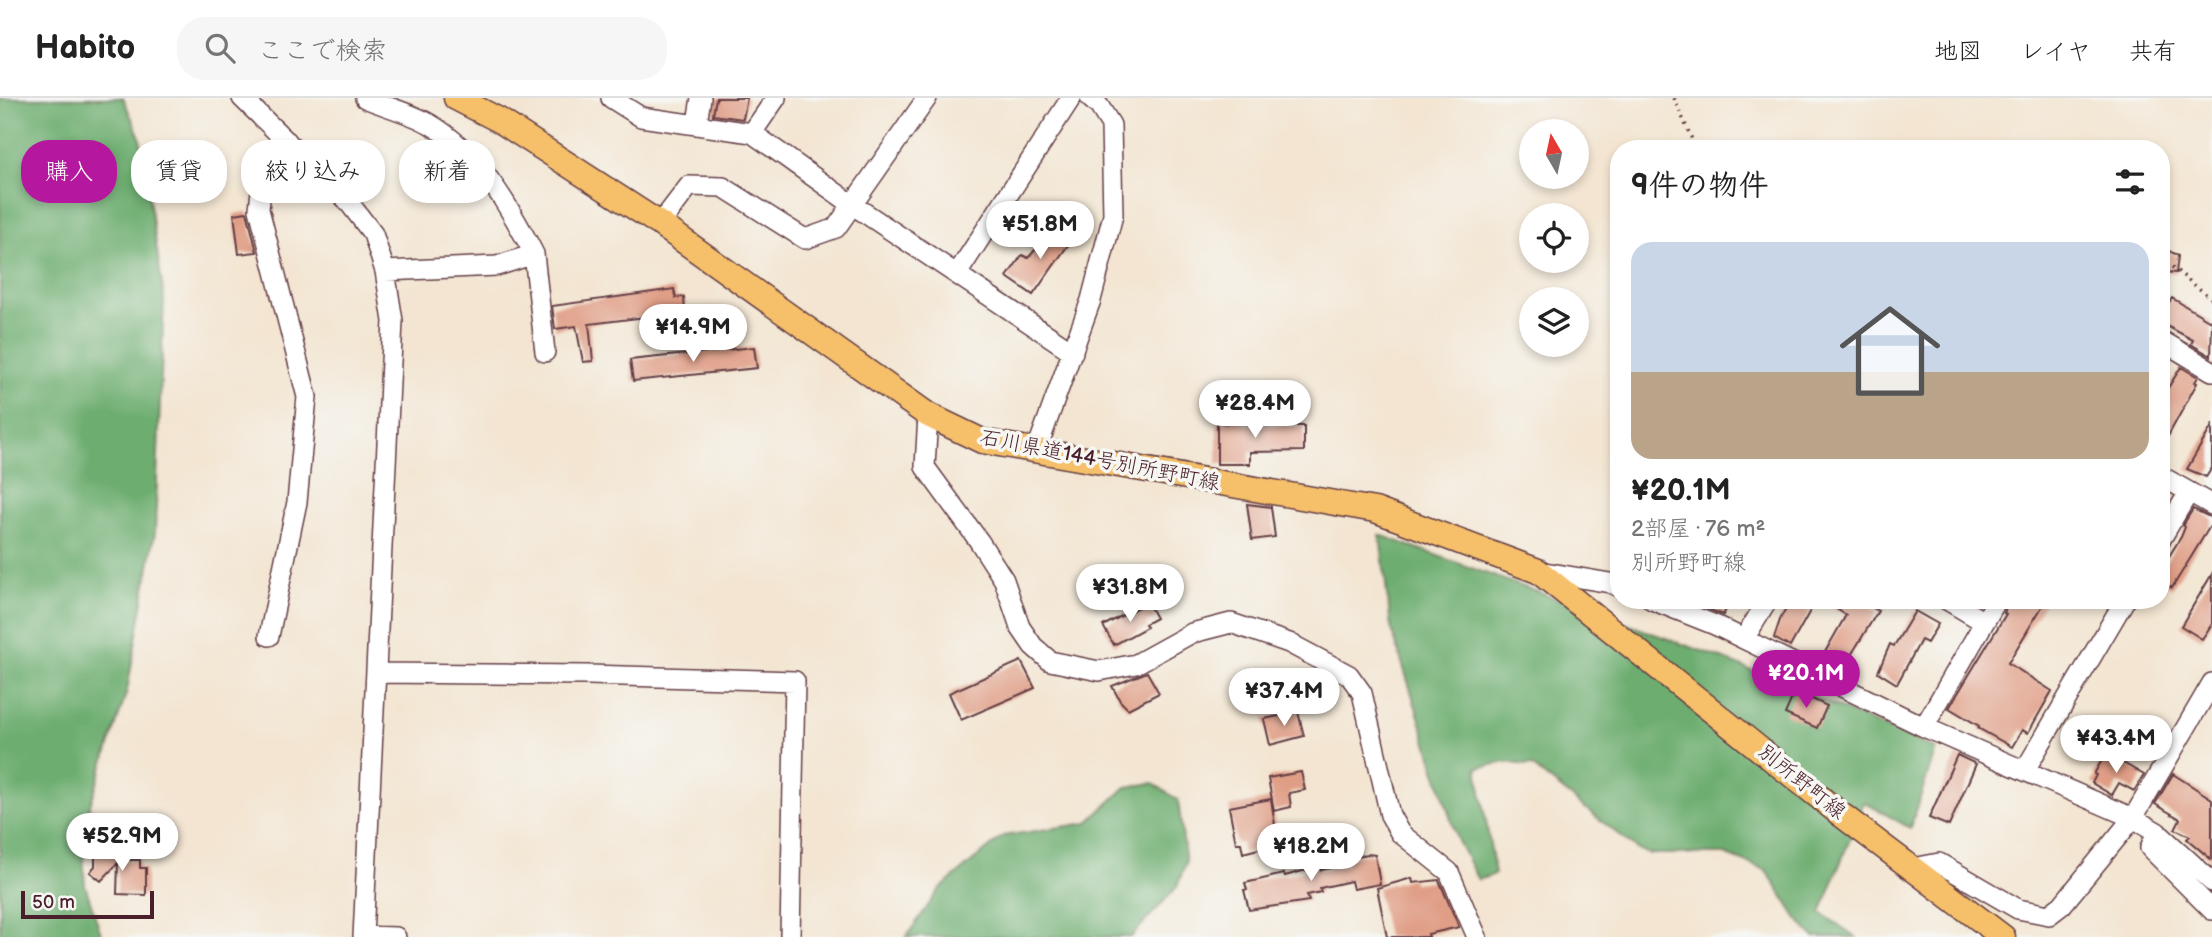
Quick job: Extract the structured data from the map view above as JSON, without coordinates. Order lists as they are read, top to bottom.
{
  "streets": {
    "main road": ["石川県道144号別所野町線", "別所野町線"]
  },
  "crossings": [
    ["石川県道144号別所野町線", "別所野町線"]
  ],
  "scale_bar": "50 m",
  "north": "top",
  "page": {
    "header": "Habito",
    "search": "ここで検索",
    "nav": ["地図", "レイヤ", "共有"],
    "chip": [
      "購入",
      "賃貸",
      "絞り込み",
      "新着"
    ],
    "heading": "9件の物件",
    "price": [
      "¥51.8M",
      "¥14.9M",
      "¥28.4M",
      "¥31.8M",
      "¥20.1M",
      "¥37.4M",
      "¥43.4M",
      "¥52.9M",
      "¥18.2M"
    ],
    "list": [
      {
        "name": "¥20.1M",
        "note": "2部屋 · 76 m² · 別所野町線"
      }
    ],
    "scale": "50 m"
  }
}
